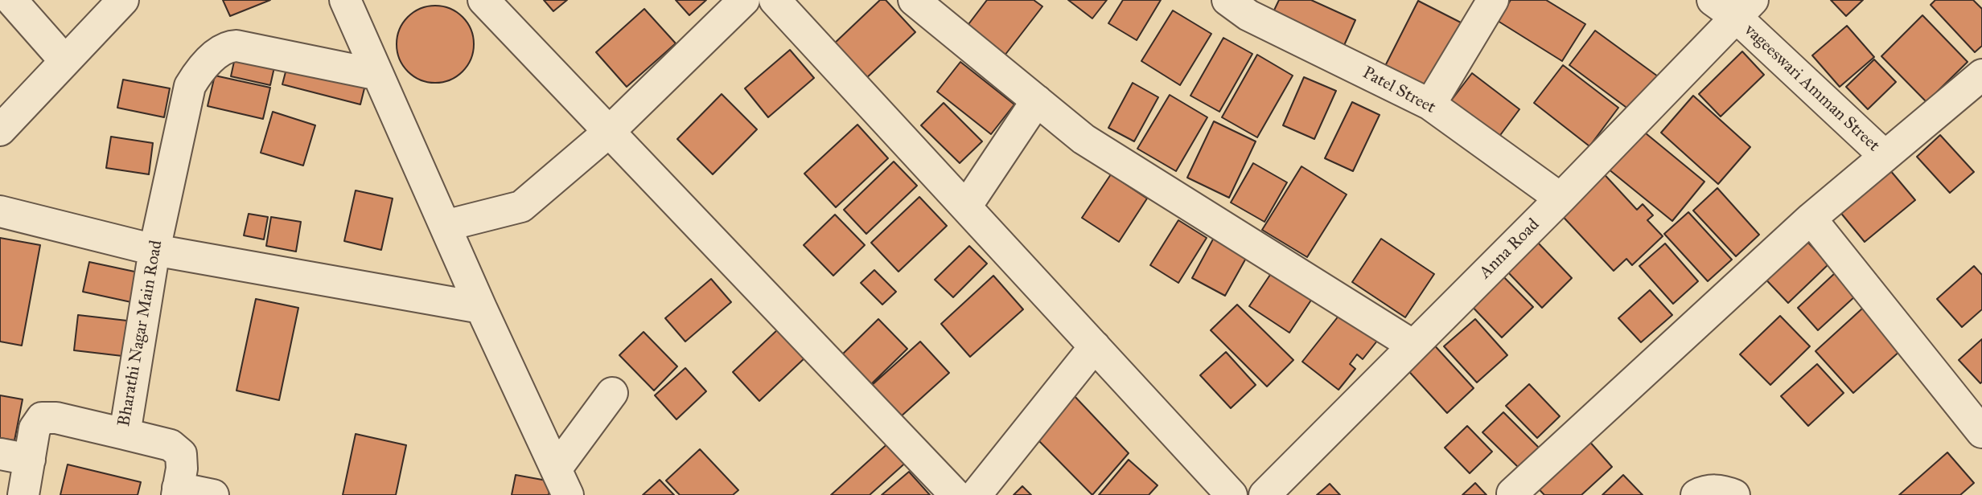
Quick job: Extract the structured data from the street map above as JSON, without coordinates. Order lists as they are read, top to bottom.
{
  "streets": {
    "street": [
      "vageeswari Amman Street",
      "Patel Street",
      "Anna Road",
      "Bharathi Nagar Main Road"
    ]
  },
  "crossings": [
    ["vageeswari Amman Street", "Anna Road"],
    ["Patel Street", "Anna Road"]
  ]
}
